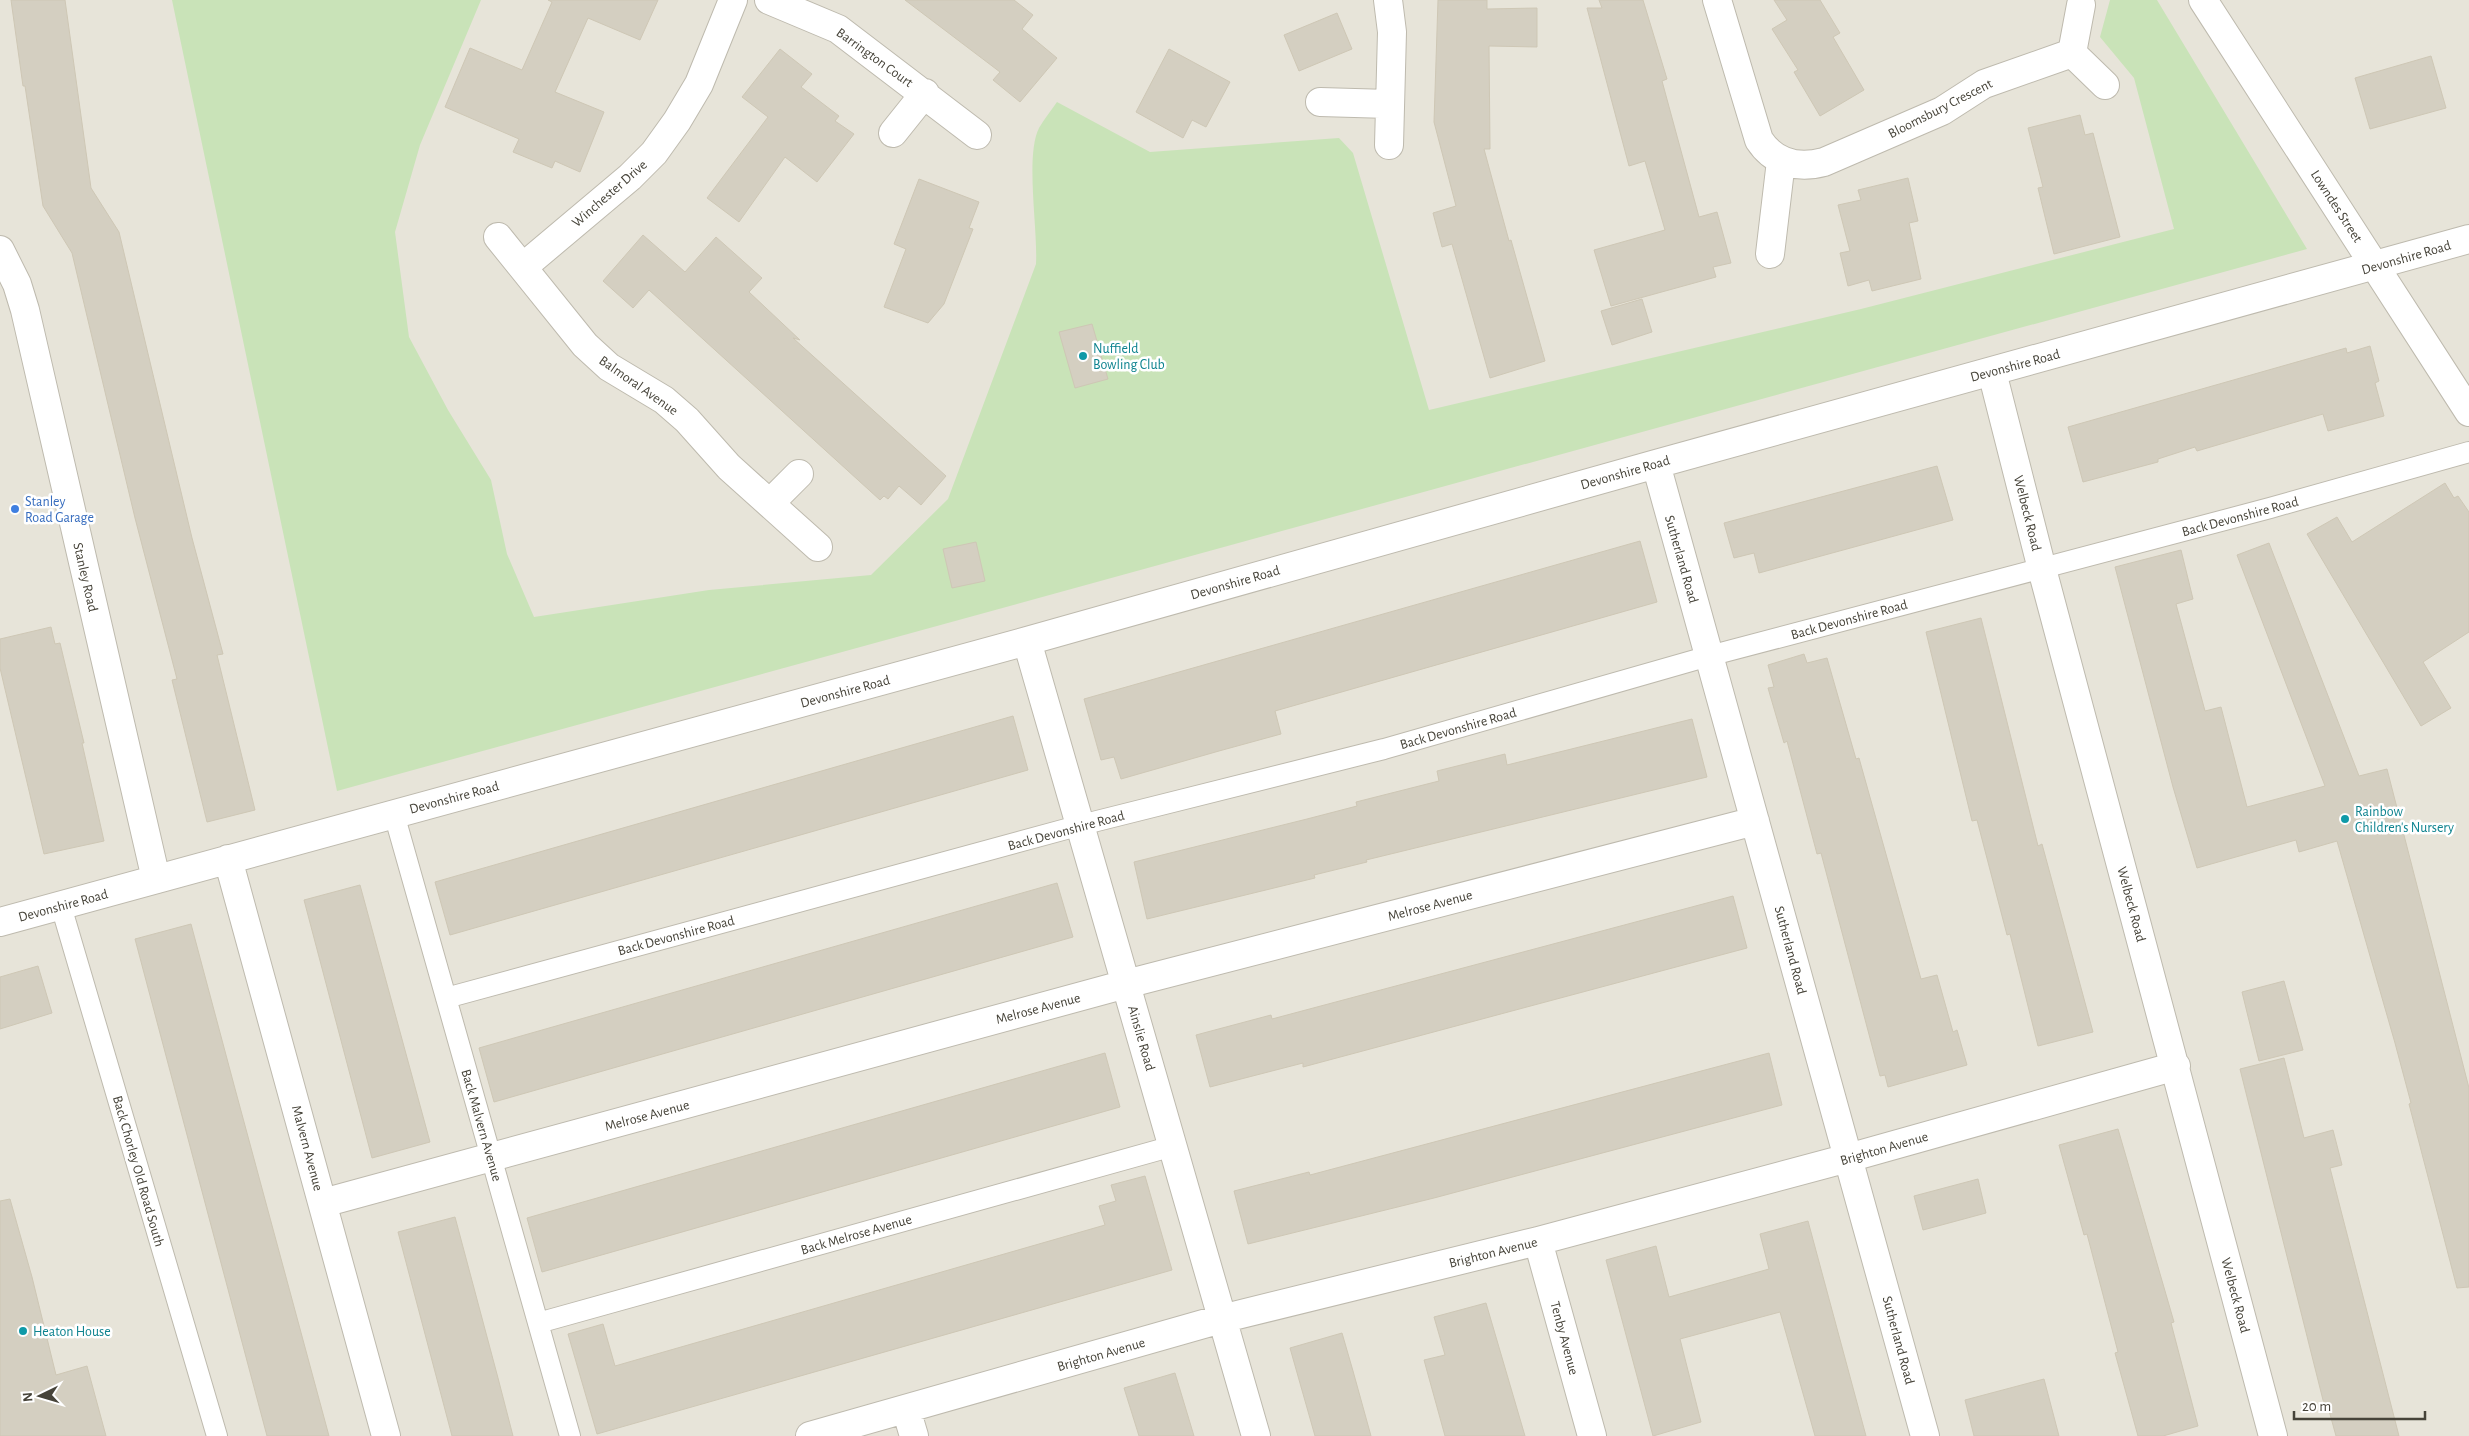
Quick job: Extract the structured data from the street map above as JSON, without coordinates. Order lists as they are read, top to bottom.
{
  "streets": {
    "street": [
      "Barrington Court",
      "Bloomsbury Crescent",
      "Winchester Drive",
      "Lowndes Street",
      "Devonshire Road",
      "Balmoral Avenue",
      "Welbeck Road",
      "Sutherland Road",
      "Stanley Road",
      "Melrose Avenue",
      "Ainslie Road",
      "Malvern Avenue",
      "Brighton Avenue",
      "Tenby Avenue"
    ],
    "lane": [
      "Back Devonshire Road",
      "Back Malvern Avenue",
      "Back Chorley Old Road South",
      "Back Melrose Avenue"
    ]
  },
  "crossings": [
    ["Winchester Drive", "Balmoral Avenue"],
    ["Lowndes Street", "Devonshire Road"],
    ["Devonshire Road", "Welbeck Road"],
    ["Devonshire Road", "Sutherland Road"],
    ["Devonshire Road", "Stanley Road"],
    ["Devonshire Road", "Ainslie Road"],
    ["Devonshire Road", "Back Malvern Avenue"],
    ["Devonshire Road", "Malvern Avenue"],
    ["Devonshire Road", "Back Chorley Old Road South"],
    ["Welbeck Road", "Back Devonshire Road"],
    ["Welbeck Road", "Brighton Avenue"],
    ["Back Devonshire Road", "Sutherland Road"],
    ["Back Devonshire Road", "Ainslie Road"],
    ["Back Devonshire Road", "Back Malvern Avenue"],
    ["Sutherland Road", "Melrose Avenue"],
    ["Sutherland Road", "Brighton Avenue"],
    ["Melrose Avenue", "Ainslie Road"],
    ["Melrose Avenue", "Back Malvern Avenue"],
    ["Melrose Avenue", "Malvern Avenue"],
    ["Ainslie Road", "Brighton Avenue"],
    ["Ainslie Road", "Back Melrose Avenue"],
    ["Back Malvern Avenue", "Back Melrose Avenue"],
    ["Brighton Avenue", "Tenby Avenue"]
  ],
  "places": [
    "Nuffield Bowling Club",
    "Stanley Road Garage",
    "Rainbow Children's Nursery",
    "Heaton House"
  ],
  "scale_bar": "20 m",
  "north": "left"
}
